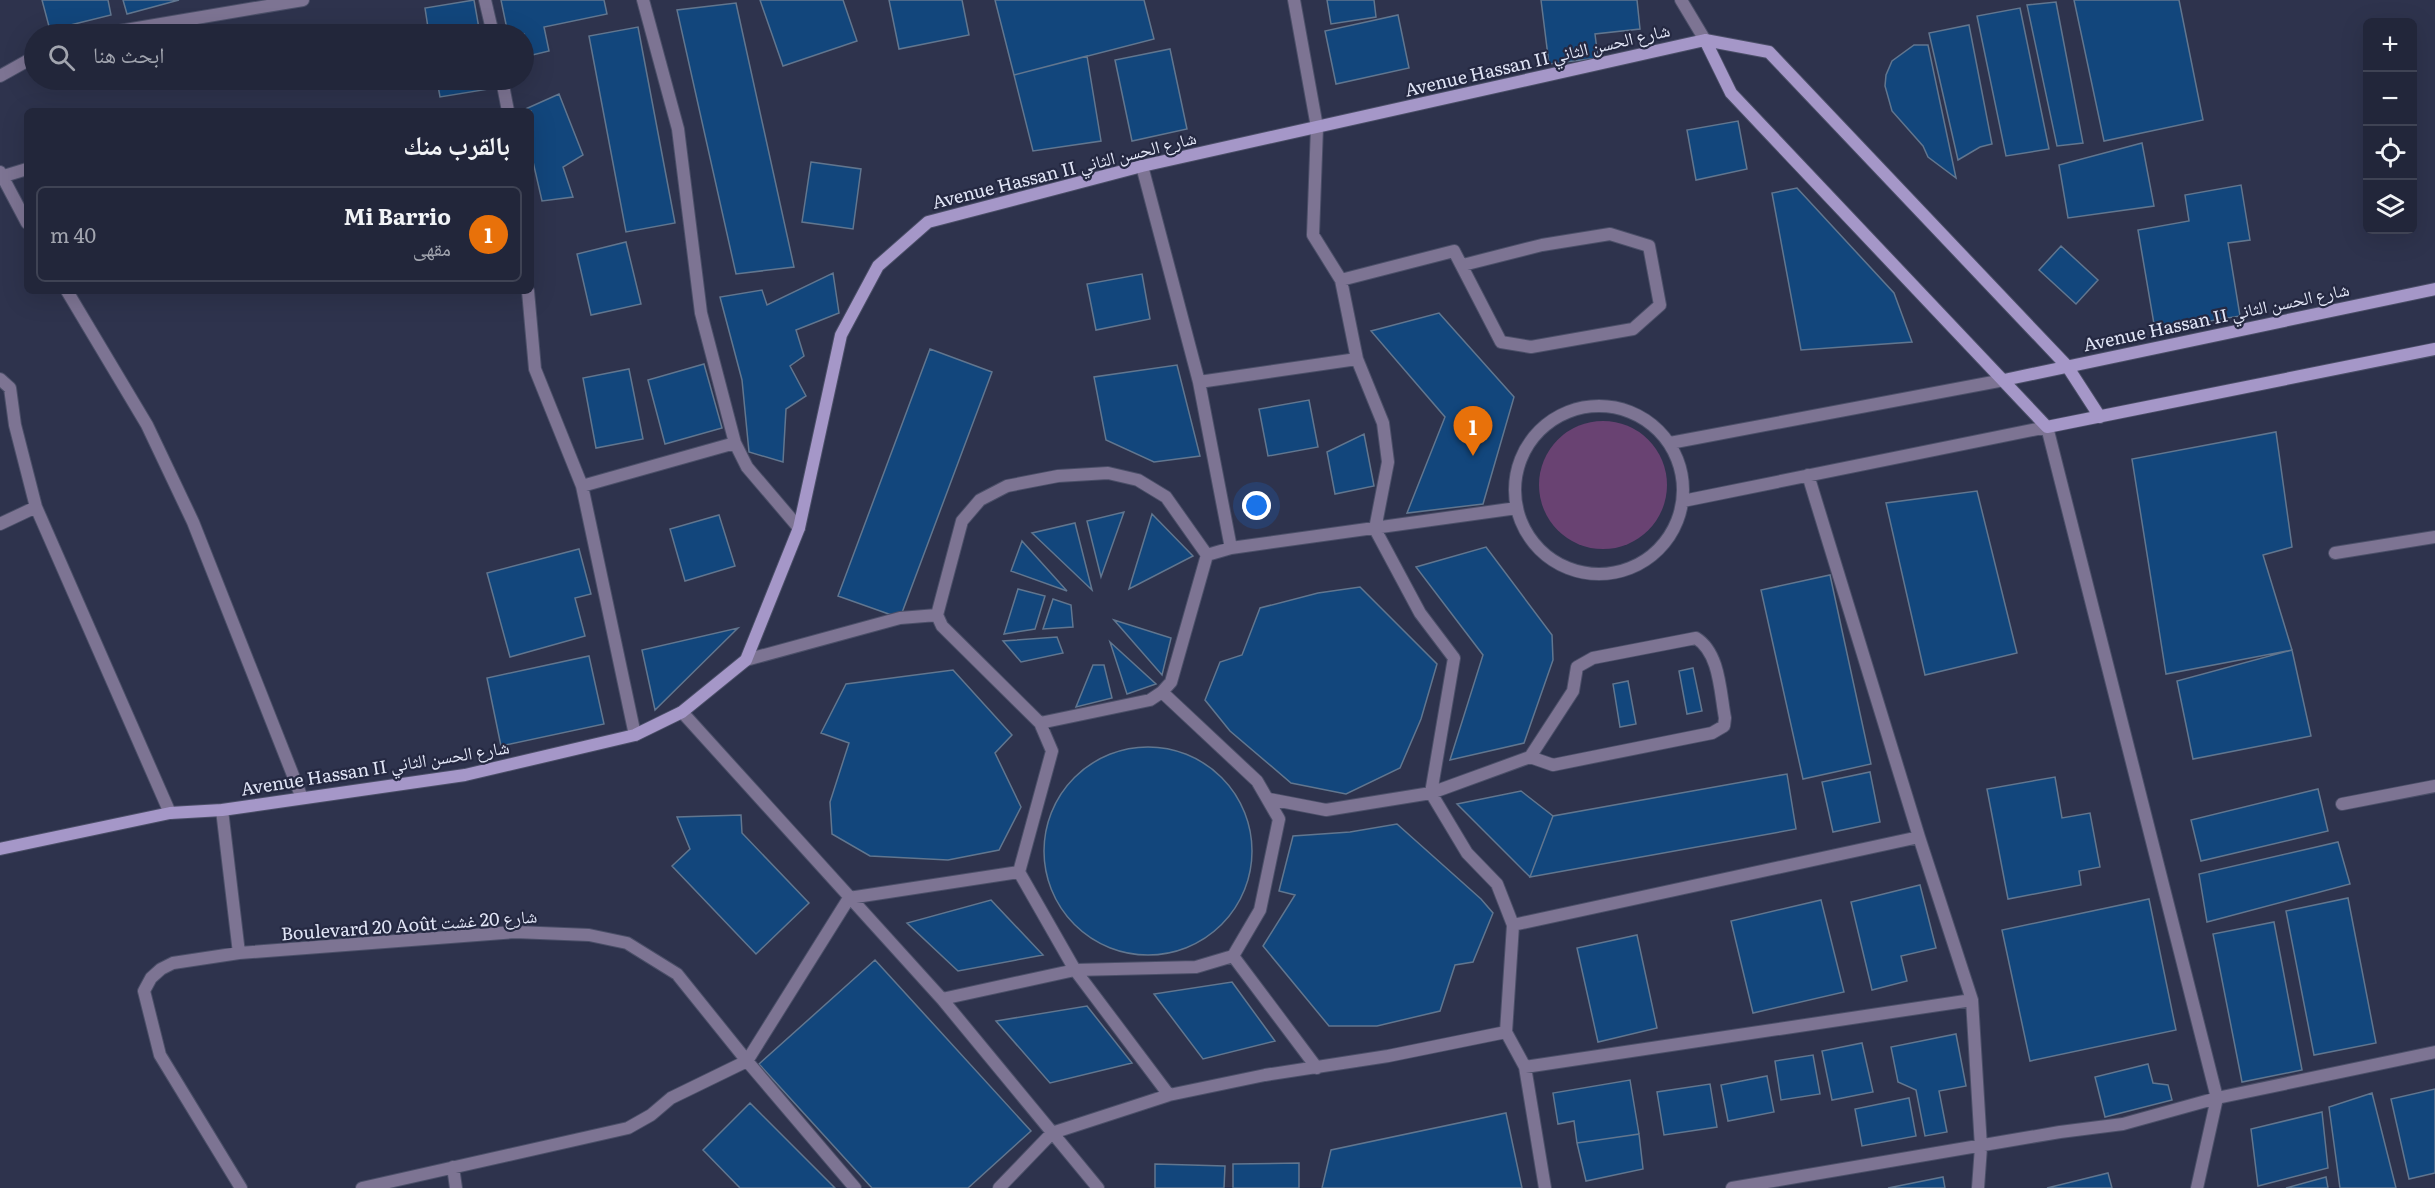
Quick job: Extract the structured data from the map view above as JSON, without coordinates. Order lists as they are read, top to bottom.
{
  "streets": {
    "street": ["Avenue Hassan II شارع الحسن الثاني", "Boulevard 20 Août شارع 20 غشت"]
  },
  "page": {
    "map_buttons": ["+", "−"],
    "search": "ابحث هنا",
    "heading": "بالقرب منك",
    "list": [
      {
        "mark": "1",
        "name": "Mi Barrio",
        "note": "مقهى",
        "value": "40 m"
      }
    ],
    "pins": "1"
  }
}
